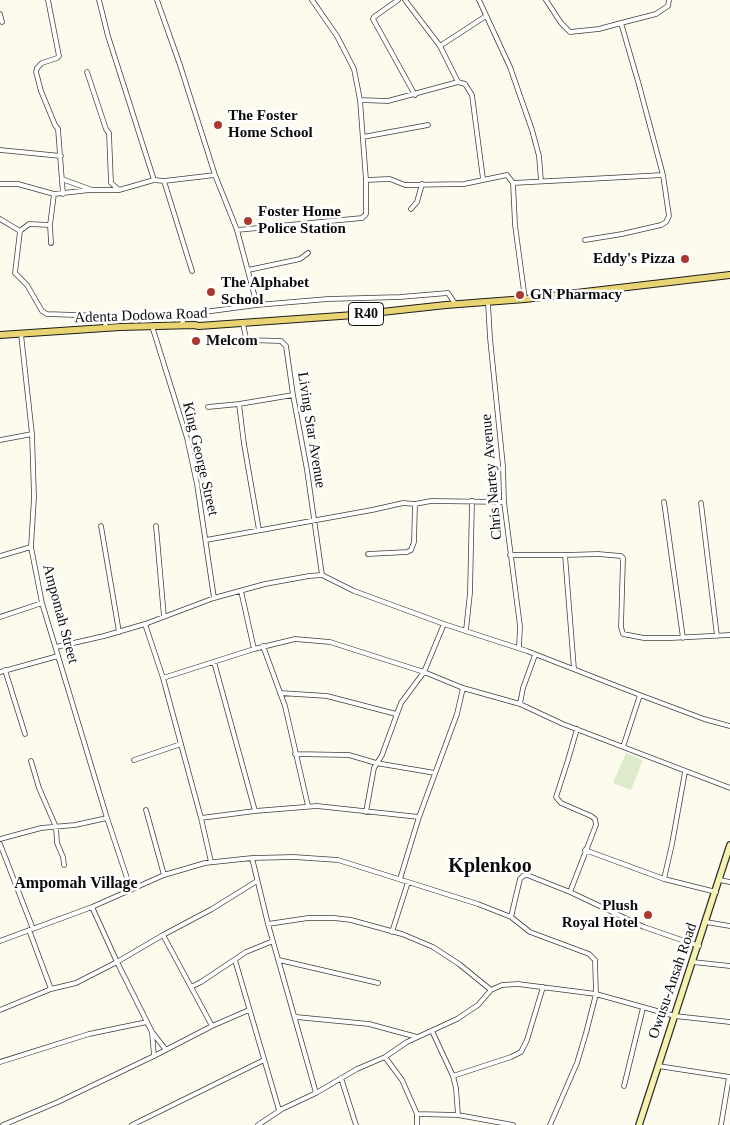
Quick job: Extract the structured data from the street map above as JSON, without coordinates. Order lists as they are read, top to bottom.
{
  "streets": {
    "main road": ["R40", "Adenta Dodowa Road"],
    "street": [
      "Living Star Avenue",
      "King George Street",
      "Chris Nartey Avenue",
      "Ampomah Street",
      "Owusu-Ansah Road"
    ]
  },
  "crossings": [
    ["Adenta Dodowa Road", "Living Star Avenue"],
    ["Adenta Dodowa Road", "King George Street"],
    ["Adenta Dodowa Road", "Chris Nartey Avenue"],
    ["Adenta Dodowa Road", "Ampomah Street"]
  ],
  "districts": ["Kplenkoo", "Ampomah Village"],
  "places": [
    "The Foster Home School",
    "Foster Home Police Station",
    "Eddy's Pizza",
    "The Alphabet School",
    "GN Pharmacy",
    "Melcom",
    "Plush Royal Hotel"
  ]
}
